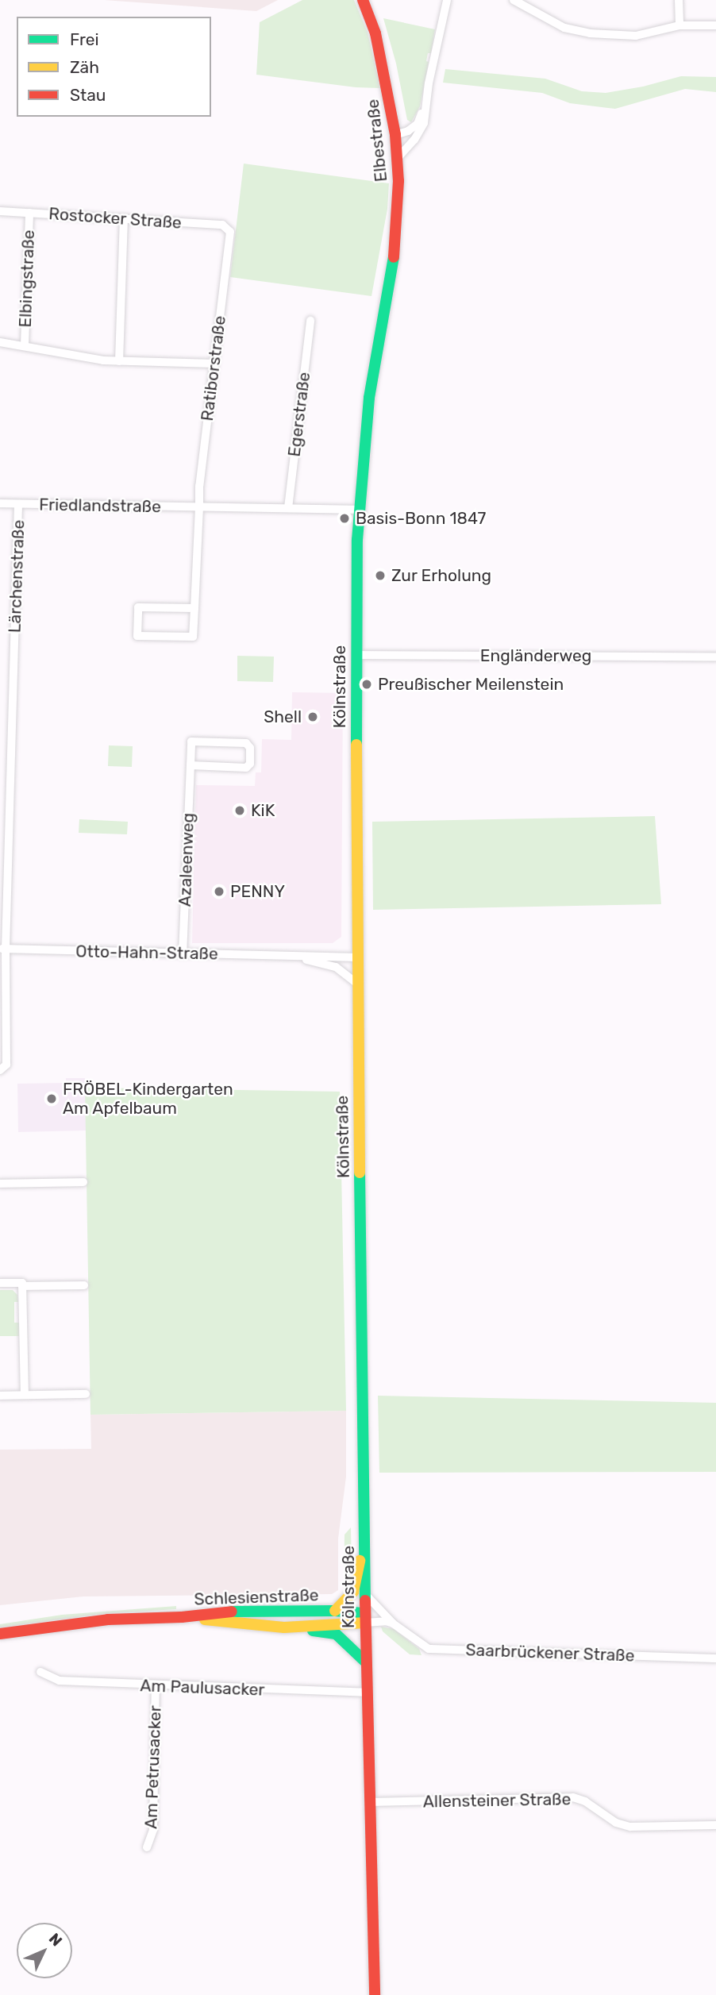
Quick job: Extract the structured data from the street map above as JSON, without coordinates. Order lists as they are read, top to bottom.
{
  "streets": {
    "main road": ["Elbestraße", "Kölnstraße", "Schlesienstraße"],
    "street": [
      "Rostocker Straße",
      "Elbingstraße",
      "Ratiborstraße",
      "Egerstraße",
      "Friedlandstraße",
      "Lärchenstraße",
      "Engländerweg",
      "Azaleenweg",
      "Otto-Hahn-Straße",
      "Saarbrückener Straße",
      "Am Paulusacker",
      "Am Petrusacker",
      "Allensteiner Straße"
    ]
  },
  "crossings": [
    ["Elbestraße", "Kölnstraße"],
    ["Rostocker Straße", "Elbingstraße"],
    ["Rostocker Straße", "Ratiborstraße"],
    ["Ratiborstraße", "Friedlandstraße"],
    ["Egerstraße", "Friedlandstraße"],
    ["Friedlandstraße", "Lärchenstraße"],
    ["Friedlandstraße", "Kölnstraße"],
    ["Lärchenstraße", "Otto-Hahn-Straße"],
    ["Engländerweg", "Kölnstraße"],
    ["Kölnstraße", "Otto-Hahn-Straße"],
    ["Kölnstraße", "Schlesienstraße"],
    ["Kölnstraße", "Saarbrückener Straße"],
    ["Kölnstraße", "Am Paulusacker"],
    ["Kölnstraße", "Allensteiner Straße"],
    ["Azaleenweg", "Otto-Hahn-Straße"],
    ["Am Paulusacker", "Am Petrusacker"]
  ],
  "places": [
    "Basis-Bonn 1847",
    "Zur Erholung",
    "Preußischer Meilenstein",
    "Shell",
    "KiK",
    "PENNY",
    "FRÖBEL-Kindergarten Am Apfelbaum"
  ],
  "legend": ["Frei", "Zäh", "Stau"],
  "north": "top right"
}
